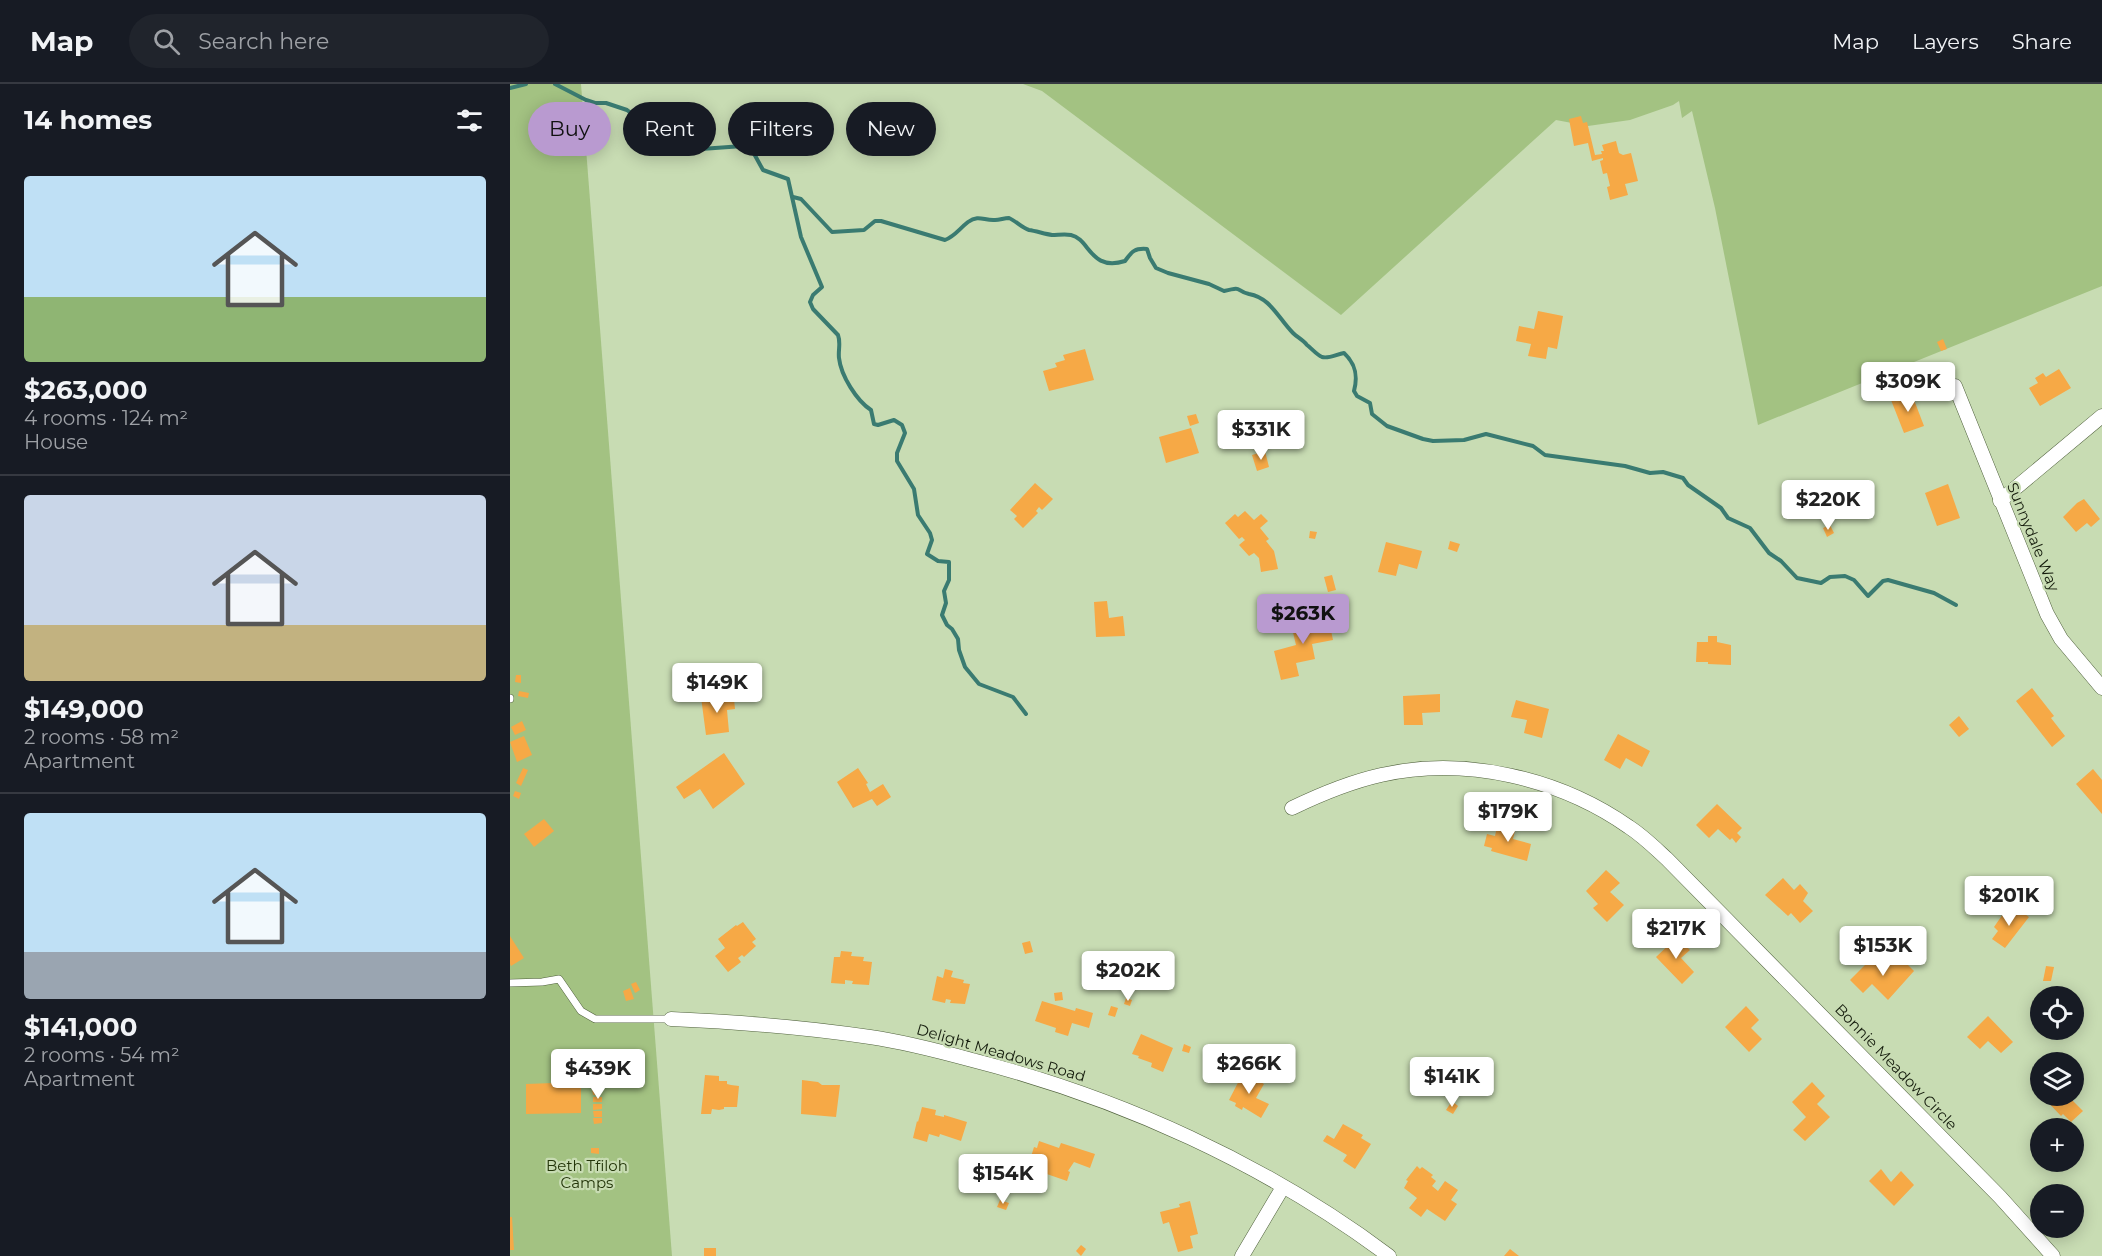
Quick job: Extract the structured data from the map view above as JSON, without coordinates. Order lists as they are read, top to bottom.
{
  "streets": {
    "street": ["Sunnydale Way", "Delight Meadows Road", "Bonnie Meadow Circle"]
  },
  "parks": ["Beth Tfiloh Camps"],
  "page": {
    "header": "Map",
    "search": "Search here",
    "nav": ["Map", "Layers", "Share"],
    "heading": "14 homes",
    "chip": [
      "Buy",
      "Rent",
      "Filters",
      "New"
    ],
    "list": [
      {
        "name": "$263,000",
        "note": "4 rooms · 124 m² · House"
      },
      {
        "name": "$149,000",
        "note": "2 rooms · 58 m² · Apartment"
      },
      {
        "name": "$141,000",
        "note": "2 rooms · 54 m² · Apartment"
      }
    ],
    "price": [
      "$309K",
      "$331K",
      "$220K",
      "$263K",
      "$149K",
      "$179K",
      "$201K",
      "$217K",
      "$153K",
      "$202K",
      "$266K",
      "$439K",
      "$141K",
      "$154K"
    ],
    "map_buttons": ["+", "−"]
  }
}
